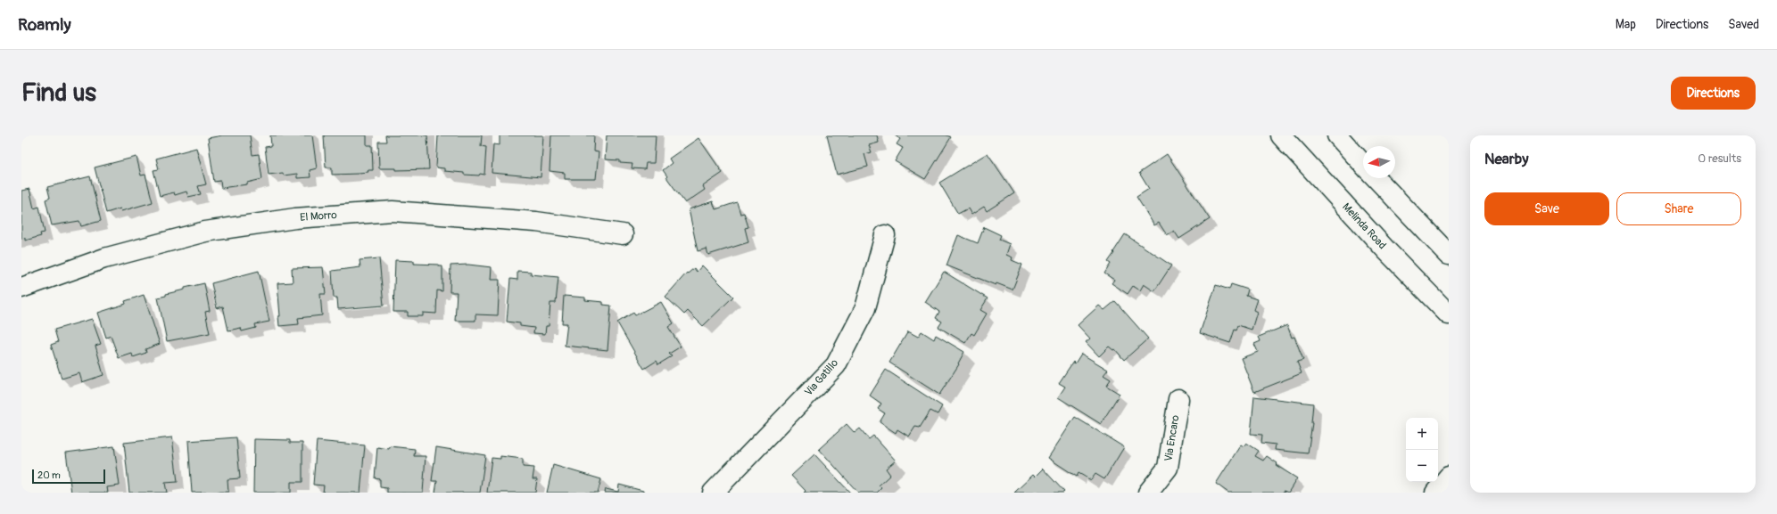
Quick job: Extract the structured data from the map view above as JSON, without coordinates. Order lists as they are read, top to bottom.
{
  "streets": {
    "street": [
      "El Morro",
      "Melinda Road",
      "Via Gatillo",
      "Via Encaro"
    ]
  },
  "scale_bar": "20 m",
  "north": "left",
  "page": {
    "header": "Roamly",
    "nav": ["Map", "Directions", "Saved"],
    "buttons": [
      "Directions",
      ["Save", "Share"]
    ],
    "title": "Find us",
    "heading": ["Nearby", "0 results"],
    "map_buttons": ["+", "−"],
    "scale": "20 m"
  }
}
